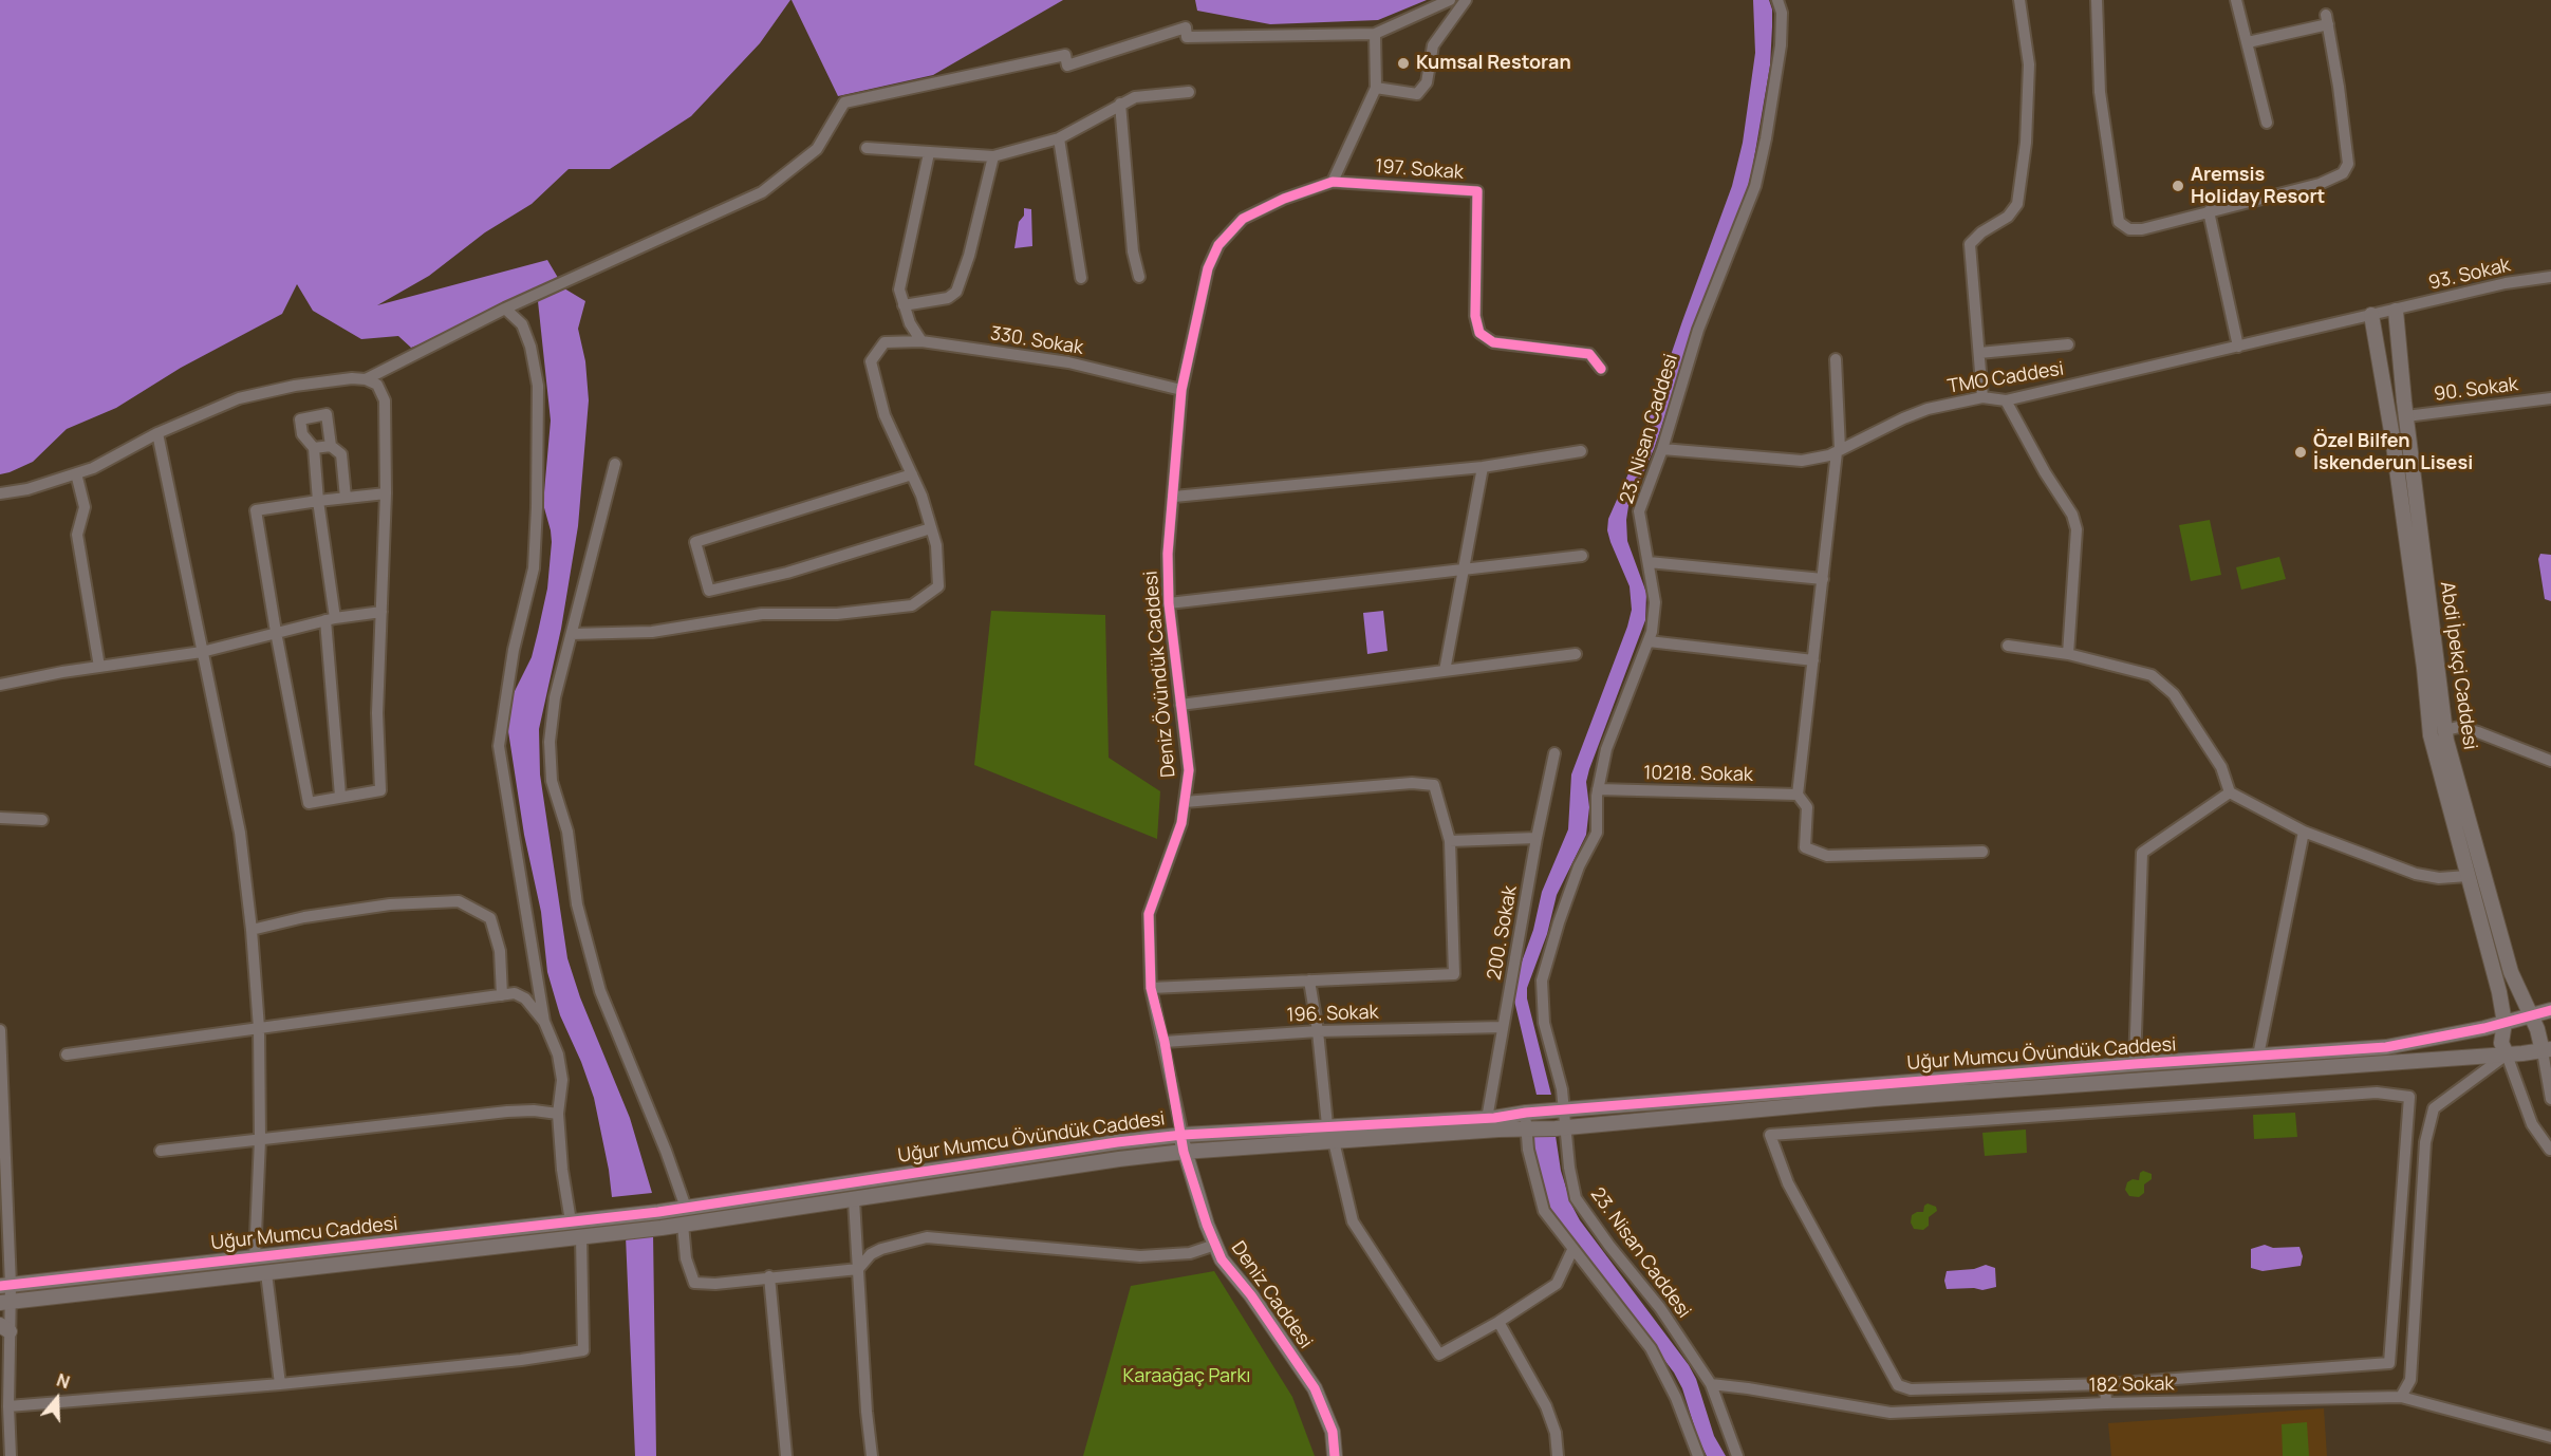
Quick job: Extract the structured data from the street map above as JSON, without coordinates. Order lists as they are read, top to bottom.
{
  "streets": {
    "street": [
      "197. Sokak",
      "93. Sokak",
      "330. Sokak",
      "TMO Caddesi",
      "90. Sokak",
      "23. Nisan Caddesi",
      "Abdi İpekçi Caddesi",
      "Deniz Övündük Caddesi",
      "10218. Sokak",
      "200. Sokak",
      "196. Sokak",
      "Uğur Mumcu Övündük Caddesi",
      "Uğur Mumcu Caddesi",
      "Deniz Caddesi",
      "182 Sokak"
    ]
  },
  "crossings": [
    ["197. Sokak", "Deniz Övündük Caddesi"],
    ["93. Sokak", "TMO Caddesi"],
    ["93. Sokak", "Abdi İpekçi Caddesi"],
    ["330. Sokak", "Deniz Övündük Caddesi"],
    ["TMO Caddesi", "23. Nisan Caddesi"],
    ["TMO Caddesi", "Abdi İpekçi Caddesi"],
    ["90. Sokak", "Abdi İpekçi Caddesi"],
    ["23. Nisan Caddesi", "10218. Sokak"],
    ["23. Nisan Caddesi", "Uğur Mumcu Övündük Caddesi"],
    ["23. Nisan Caddesi", "182 Sokak"],
    ["Abdi İpekçi Caddesi", "Uğur Mumcu Övündük Caddesi"],
    ["Deniz Övündük Caddesi", "196. Sokak"],
    ["Deniz Övündük Caddesi", "Uğur Mumcu Övündük Caddesi"],
    ["Deniz Övündük Caddesi", "Deniz Caddesi"],
    ["200. Sokak", "196. Sokak"],
    ["200. Sokak", "Uğur Mumcu Övündük Caddesi"],
    ["Uğur Mumcu Övündük Caddesi", "Uğur Mumcu Caddesi"],
    ["Uğur Mumcu Övündük Caddesi", "Deniz Caddesi"]
  ],
  "parks": ["Karaağaç Parkı"],
  "places": ["Kumsal Restoran", "Aremsis Holiday Resort", "Özel Bilfen İskenderun Lisesi"],
  "north": "top"
}
